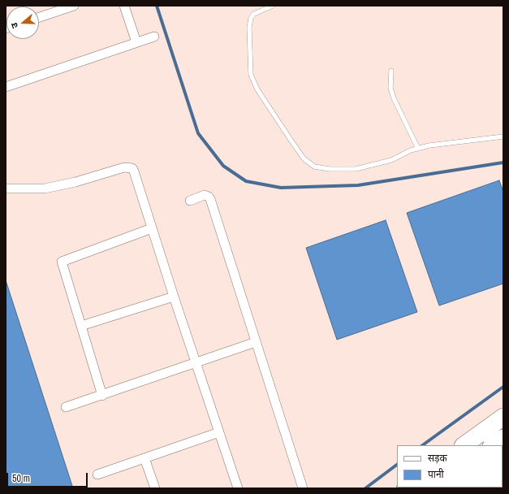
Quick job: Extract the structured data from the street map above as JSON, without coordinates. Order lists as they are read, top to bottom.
{
  "legend": ["सड़क", "पानी"],
  "scale_bar": "50 m",
  "north": "left"
}
